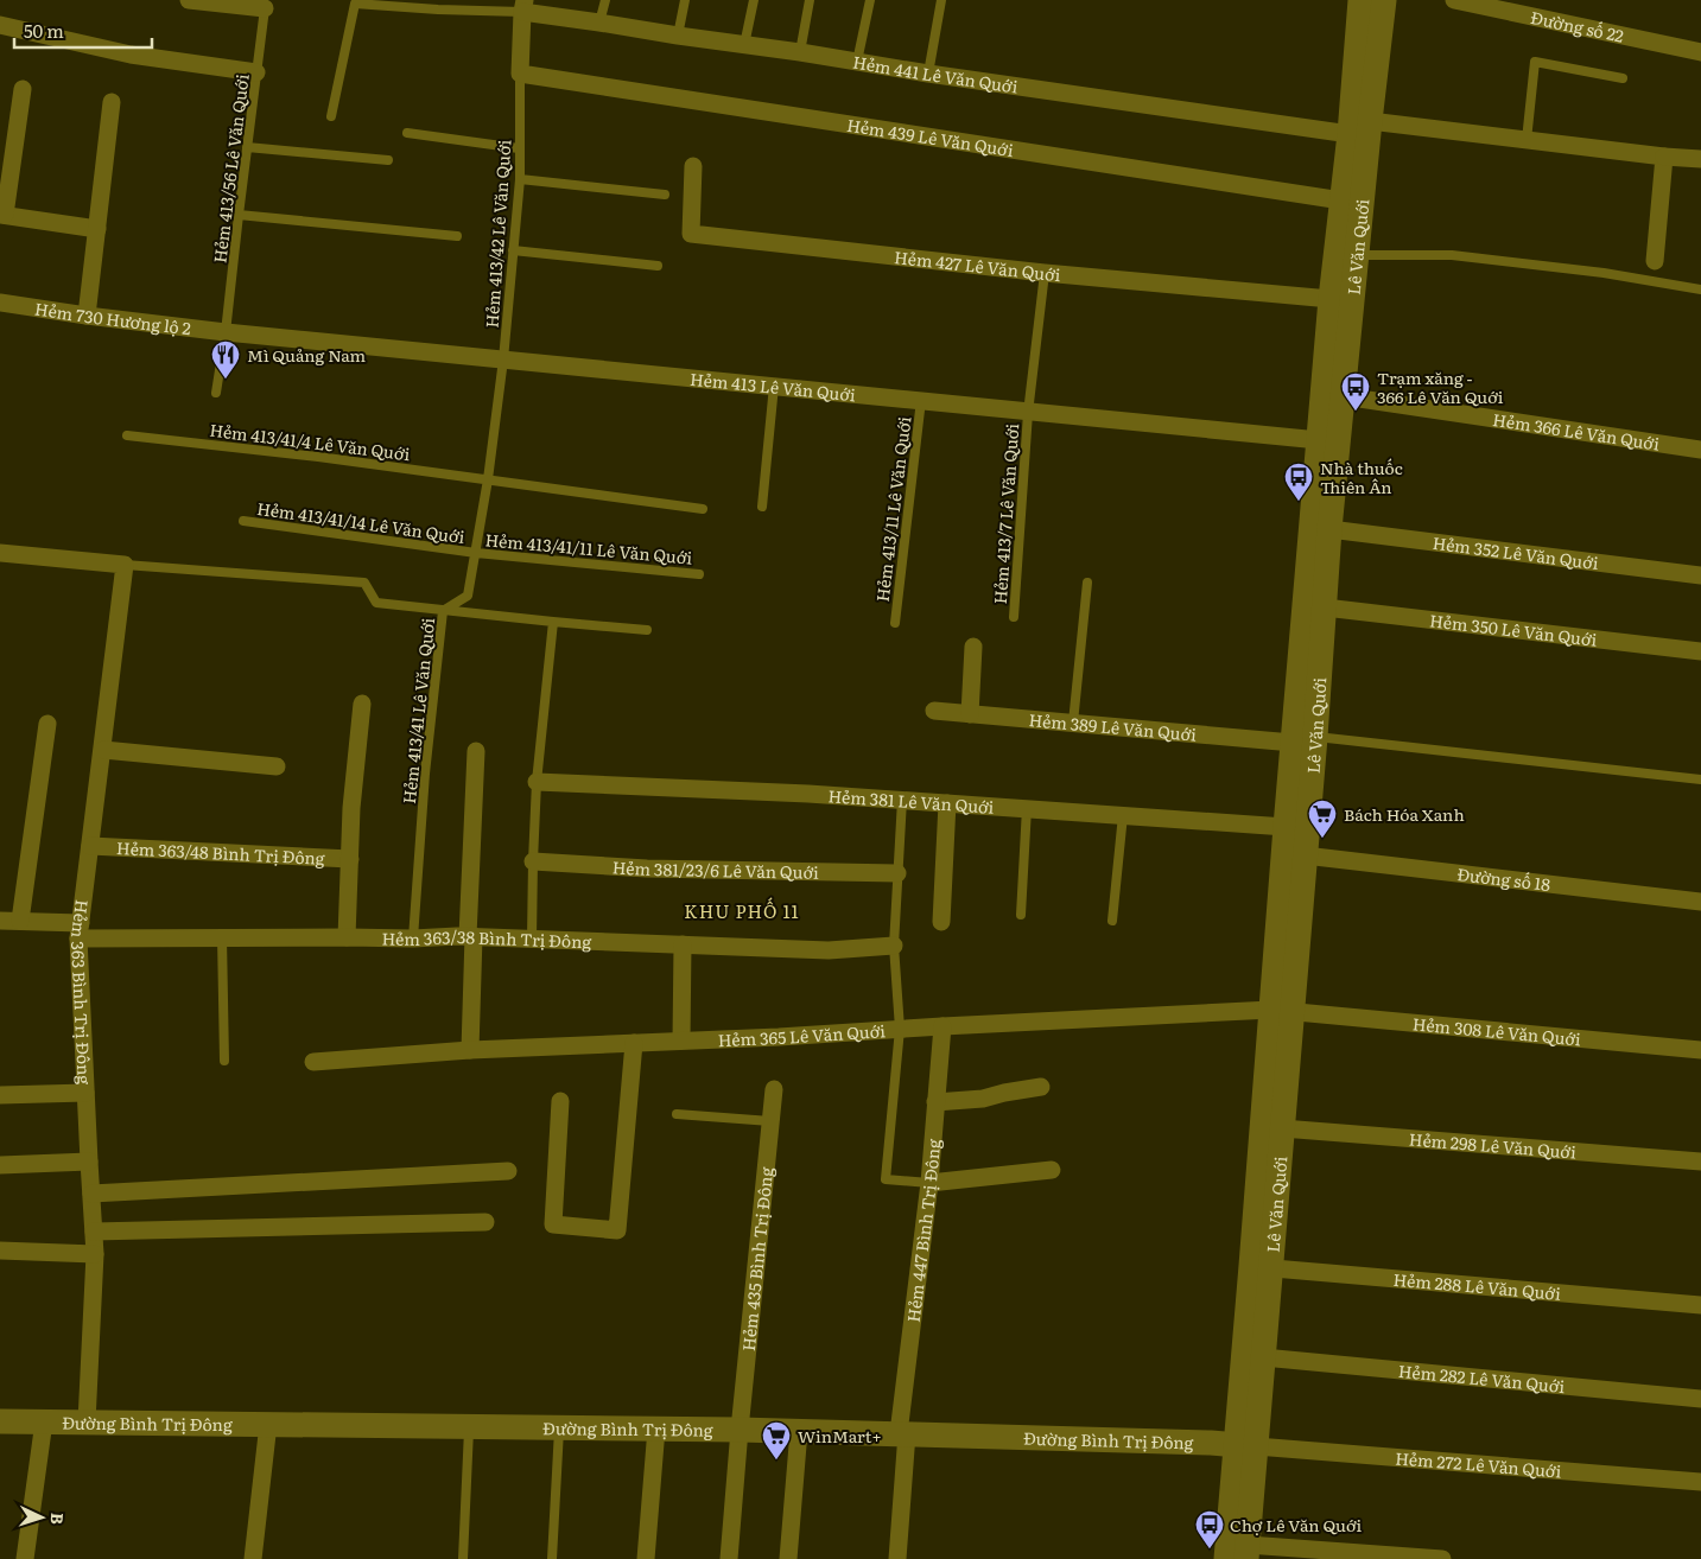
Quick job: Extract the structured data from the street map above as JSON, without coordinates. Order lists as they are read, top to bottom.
{
  "streets": {
    "main road": ["Lê Văn Quới", "Đường Bình Trị Đông"],
    "street": [
      "Đường số 22",
      "Hẻm 441 Lê Văn Quới",
      "Hẻm 439 Lê Văn Quới",
      "Hẻm 427 Lê Văn Quới",
      "Hẻm 730 Hương lộ 2",
      "Hẻm 413 Lê Văn Quới",
      "Hẻm 366 Lê Văn Quới",
      "Hẻm 352 Lê Văn Quới",
      "Hẻm 350 Lê Văn Quới",
      "Hẻm 389 Lê Văn Quới",
      "Hẻm 381 Lê Văn Quới",
      "Hẻm 363/48 Bình Trị Đông",
      "Hẻm 381/23/6 Lê Văn Quới",
      "Đường số 18",
      "Hẻm 363/38 Bình Trị Đông",
      "Hẻm 363 Bình Trị Đông",
      "Hẻm 308 Lê Văn Quới",
      "Hẻm 365 Lê Văn Quới",
      "Hẻm 298 Lê Văn Quới",
      "Hẻm 447 Bình Trị Đông",
      "Hẻm 435 Bình Trị Đông",
      "Hẻm 288 Lê Văn Quới",
      "Hẻm 282 Lê Văn Quới",
      "Hẻm 272 Lê Văn Quới"
    ],
    "lane": [
      "Hẻm 413/56 Lê Văn Quới",
      "Hẻm 413/42 Lê Văn Quới",
      "Hẻm 413/41/4 Lê Văn Quới",
      "Hẻm 413/11 Lê Văn Quới",
      "Hẻm 413/7 Lê Văn Quới",
      "Hẻm 413/41/14 Lê Văn Quới",
      "Hẻm 413/41/11 Lê Văn Quới",
      "Hẻm 413/41 Lê Văn Quới"
    ]
  },
  "crossings": [
    ["Hẻm 441 Lê Văn Quới", "Lê Văn Quới"],
    ["Hẻm 439 Lê Văn Quới", "Hẻm 413/42 Lê Văn Quới"],
    ["Hẻm 439 Lê Văn Quới", "Lê Văn Quới"],
    ["Hẻm 413/56 Lê Văn Quới", "Hẻm 730 Hương lộ 2"],
    ["Hẻm 413/56 Lê Văn Quới", "Hẻm 413 Lê Văn Quới"],
    ["Hẻm 413/42 Lê Văn Quới", "Hẻm 413 Lê Văn Quới"],
    ["Hẻm 413/42 Lê Văn Quới", "Hẻm 413/41 Lê Văn Quới"],
    ["Lê Văn Quới", "Hẻm 427 Lê Văn Quới"],
    ["Lê Văn Quới", "Hẻm 413 Lê Văn Quới"],
    ["Lê Văn Quới", "Hẻm 366 Lê Văn Quới"],
    ["Lê Văn Quới", "Hẻm 352 Lê Văn Quới"],
    ["Lê Văn Quới", "Hẻm 350 Lê Văn Quới"],
    ["Lê Văn Quới", "Hẻm 389 Lê Văn Quới"],
    ["Lê Văn Quới", "Hẻm 381 Lê Văn Quới"],
    ["Lê Văn Quới", "Đường số 18"],
    ["Lê Văn Quới", "Hẻm 308 Lê Văn Quới"],
    ["Lê Văn Quới", "Hẻm 365 Lê Văn Quới"],
    ["Lê Văn Quới", "Hẻm 298 Lê Văn Quới"],
    ["Lê Văn Quới", "Hẻm 288 Lê Văn Quới"],
    ["Lê Văn Quới", "Hẻm 282 Lê Văn Quới"],
    ["Lê Văn Quới", "Đường Bình Trị Đông"],
    ["Lê Văn Quới", "Hẻm 272 Lê Văn Quới"],
    ["Hẻm 427 Lê Văn Quới", "Hẻm 413/7 Lê Văn Quới"],
    ["Hẻm 730 Hương lộ 2", "Hẻm 413 Lê Văn Quới"],
    ["Hẻm 413 Lê Văn Quới", "Hẻm 413/11 Lê Văn Quới"],
    ["Hẻm 413 Lê Văn Quới", "Hẻm 413/7 Lê Văn Quới"],
    ["Hẻm 413 Lê Văn Quới", "Hẻm 413/41 Lê Văn Quới"],
    ["Hẻm 413/41/4 Lê Văn Quới", "Hẻm 413/41 Lê Văn Quới"],
    ["Hẻm 413/41/14 Lê Văn Quới", "Hẻm 413/41/11 Lê Văn Quới"],
    ["Hẻm 413/41/14 Lê Văn Quới", "Hẻm 413/41 Lê Văn Quới"],
    ["Hẻm 413/41/11 Lê Văn Quới", "Hẻm 413/41 Lê Văn Quới"],
    ["Hẻm 413/41 Lê Văn Quới", "Hẻm 363/38 Bình Trị Đông"],
    ["Hẻm 363/48 Bình Trị Đông", "Hẻm 363 Bình Trị Đông"],
    ["Hẻm 363/38 Bình Trị Đông", "Hẻm 363 Bình Trị Đông"],
    ["Hẻm 363 Bình Trị Đông", "Đường Bình Trị Đông"],
    ["Hẻm 308 Lê Văn Quới", "Hẻm 365 Lê Văn Quới"],
    ["Hẻm 365 Lê Văn Quới", "Hẻm 447 Bình Trị Đông"],
    ["Hẻm 447 Bình Trị Đông", "Đường Bình Trị Đông"],
    ["Hẻm 435 Bình Trị Đông", "Đường Bình Trị Đông"],
    ["Đường Bình Trị Đông", "Hẻm 272 Lê Văn Quới"]
  ],
  "districts": ["KHU PHỐ 11"],
  "places": {
    "restaurant": ["Mì Quảng Nam"],
    "bus stop": ["Trạm xăng - 366 Lê Văn Quới", "Nhà thuốc Thiên Ân", "Chợ Lê Văn Quới"],
    "supermarket": ["Bách Hóa Xanh", "WinMart+"]
  },
  "scale_bar": "50 m",
  "north": "right"
}
